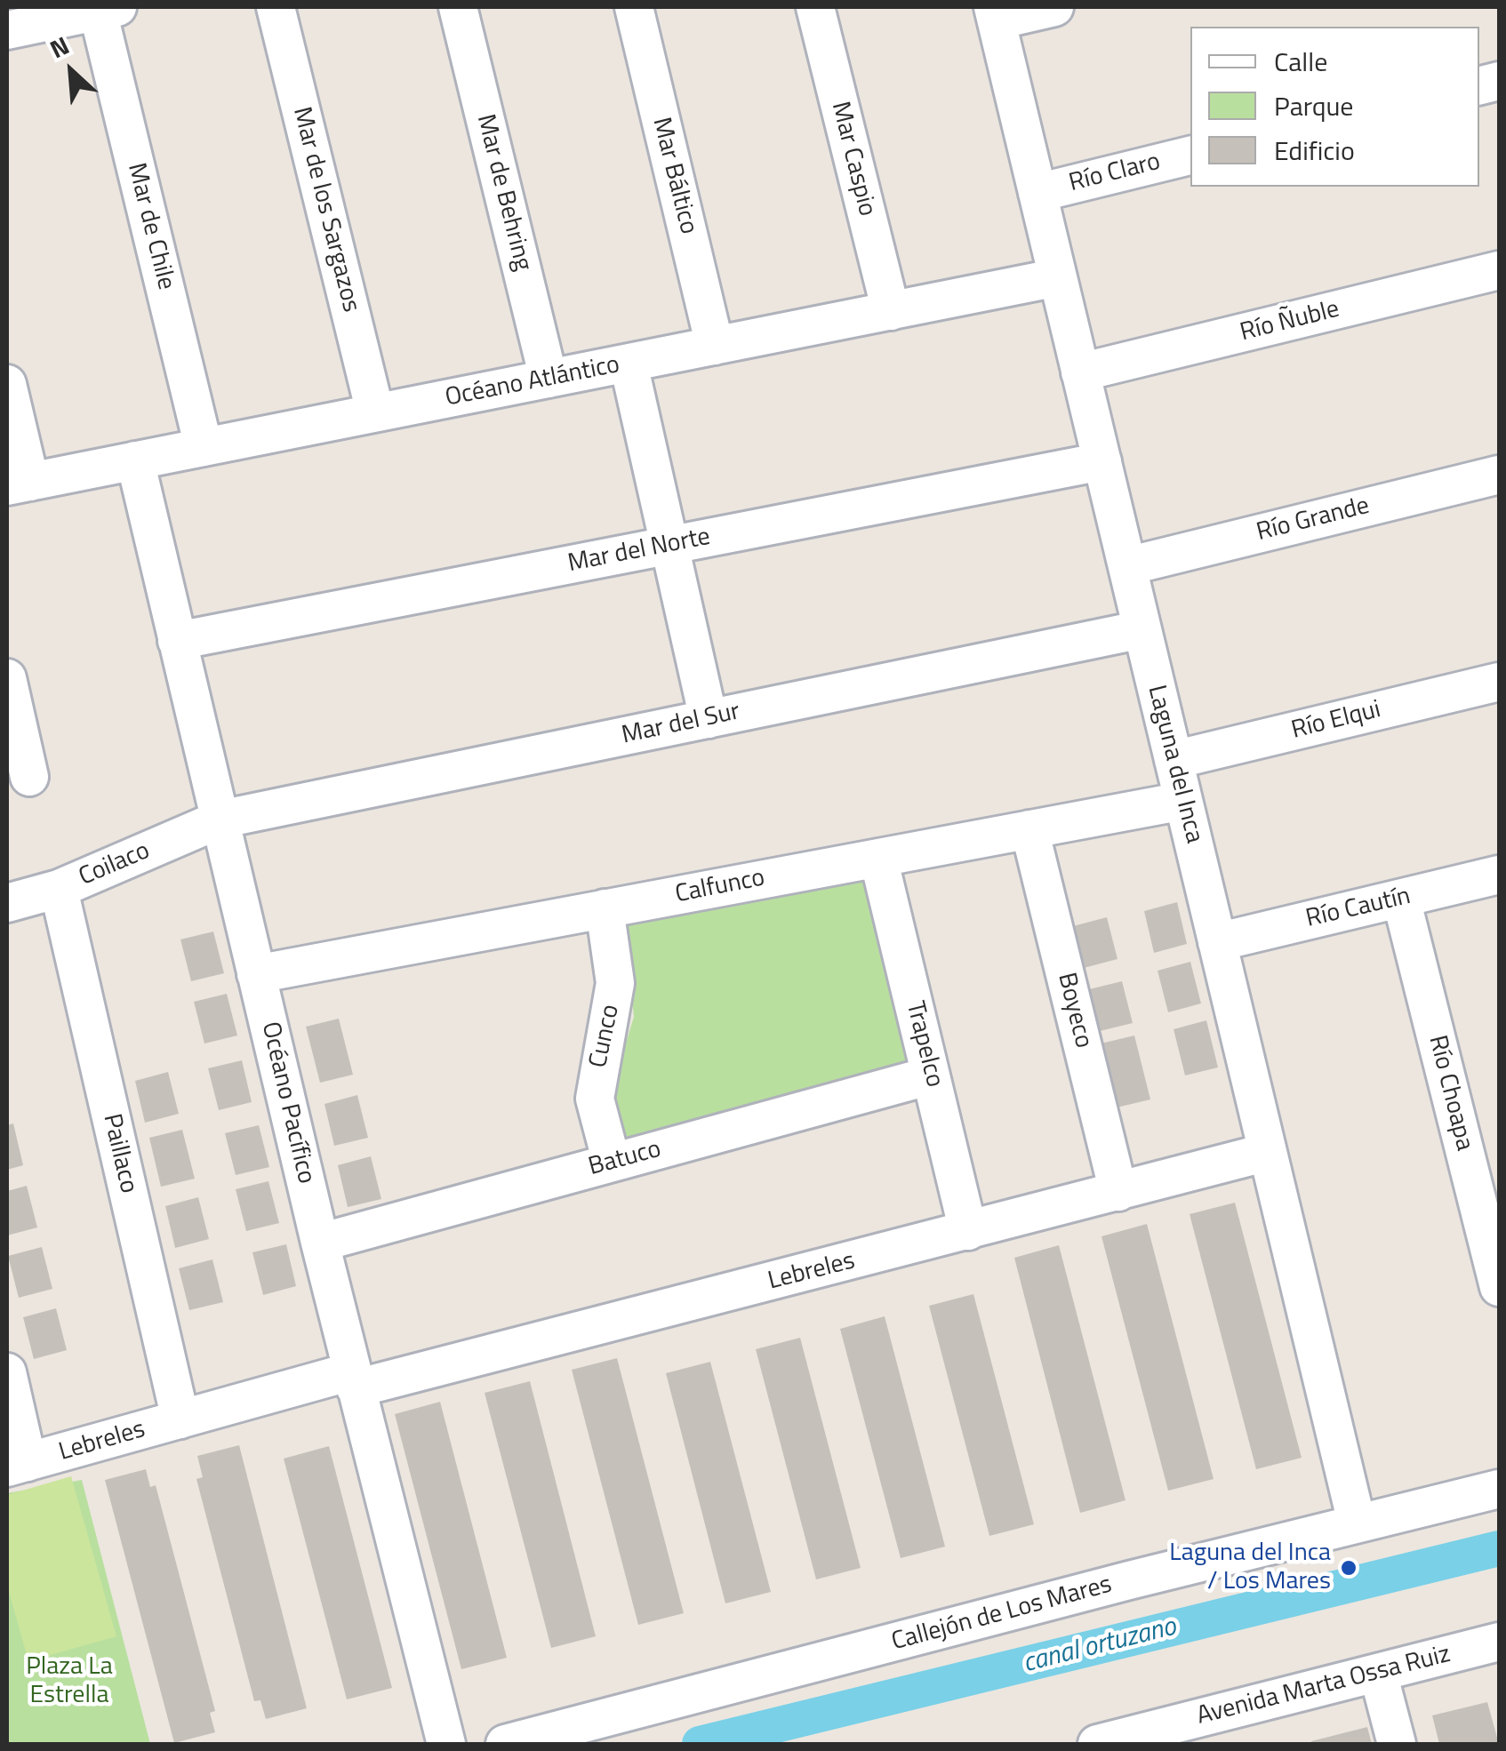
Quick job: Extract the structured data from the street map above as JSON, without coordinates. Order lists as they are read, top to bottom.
{
  "streets": {
    "street": [
      "Mar Caspio",
      "Río Claro",
      "Mar Báltico",
      "Mar de Behring",
      "Mar de los Sargazos",
      "Mar de Chile",
      "Río Ñuble",
      "Océano Atlántico",
      "Río Grande",
      "Mar del Norte",
      "Río Elqui",
      "Mar del Sur",
      "Laguna del Inca",
      "Coilaco",
      "Calfunco",
      "Río Cautín",
      "Boyeco",
      "Cunco",
      "Trapelco",
      "Río Choapa",
      "Océano Pacífico",
      "Paillaco",
      "Batuco",
      "Lebreles",
      "Callejón de Los Mares",
      "Avenida Marta Ossa Ruiz"
    ]
  },
  "crossings": [
    ["Mar Caspio", "Océano Atlántico"],
    ["Río Claro", "Laguna del Inca"],
    ["Mar Báltico", "Océano Atlántico"],
    ["Mar de Behring", "Océano Atlántico"],
    ["Mar de los Sargazos", "Océano Atlántico"],
    ["Mar de Chile", "Océano Atlántico"],
    ["Río Ñuble", "Laguna del Inca"],
    ["Océano Atlántico", "Laguna del Inca"],
    ["Océano Atlántico", "Océano Pacífico"],
    ["Río Grande", "Laguna del Inca"],
    ["Mar del Norte", "Laguna del Inca"],
    ["Mar del Norte", "Océano Pacífico"],
    ["Río Elqui", "Laguna del Inca"],
    ["Mar del Sur", "Laguna del Inca"],
    ["Mar del Sur", "Coilaco"],
    ["Mar del Sur", "Océano Pacífico"],
    ["Laguna del Inca", "Calfunco"],
    ["Laguna del Inca", "Río Cautín"],
    ["Laguna del Inca", "Lebreles"],
    ["Laguna del Inca", "Callejón de Los Mares"],
    ["Coilaco", "Océano Pacífico"],
    ["Coilaco", "Paillaco"],
    ["Calfunco", "Boyeco"],
    ["Calfunco", "Cunco"],
    ["Calfunco", "Trapelco"],
    ["Calfunco", "Océano Pacífico"],
    ["Río Cautín", "Río Choapa"],
    ["Boyeco", "Lebreles"],
    ["Cunco", "Batuco"],
    ["Trapelco", "Batuco"],
    ["Trapelco", "Lebreles"],
    ["Océano Pacífico", "Batuco"],
    ["Océano Pacífico", "Lebreles"],
    ["Paillaco", "Lebreles"]
  ],
  "water": ["canal ortuzano"],
  "parks": ["Plaza La Estrella"],
  "places": ["Laguna del Inca / Los Mares"],
  "legend": ["Calle", "Parque", "Edificio"],
  "north": "top left"
}
